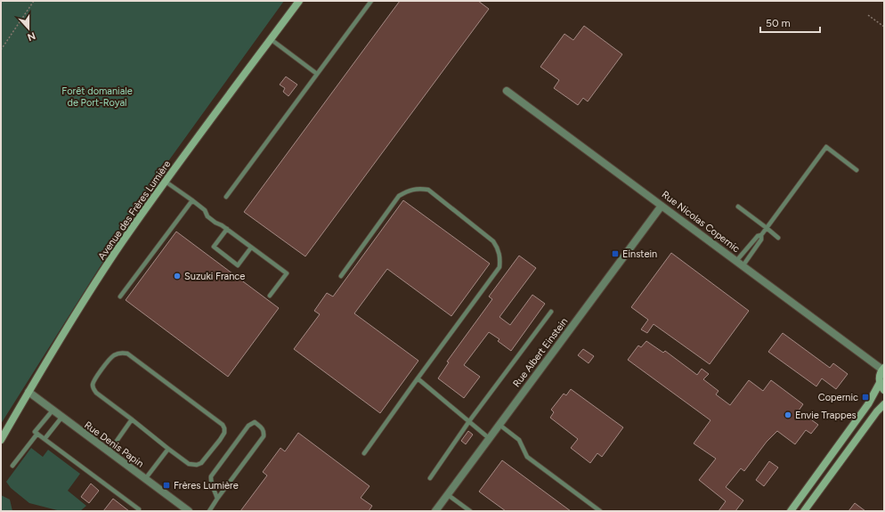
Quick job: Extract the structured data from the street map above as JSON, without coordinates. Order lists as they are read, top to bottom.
{
  "streets": {
    "street": [
      "Avenue des Frères Lumière",
      "Rue Nicolas Copernic",
      "Rue Albert Einstein",
      "Rue Denis Papin"
    ]
  },
  "crossings": [
    ["Avenue des Frères Lumière", "Rue Denis Papin"],
    ["Rue Nicolas Copernic", "Rue Albert Einstein"]
  ],
  "parks": ["Forêt domaniale de Port-Royal"],
  "places": {
    "transit": ["Einstein", "Copernic", "Frères Lumière"],
    "other": ["Suzuki France", "Envie Trappes"]
  },
  "scale_bar": "50 m",
  "north": "bottom"
}
